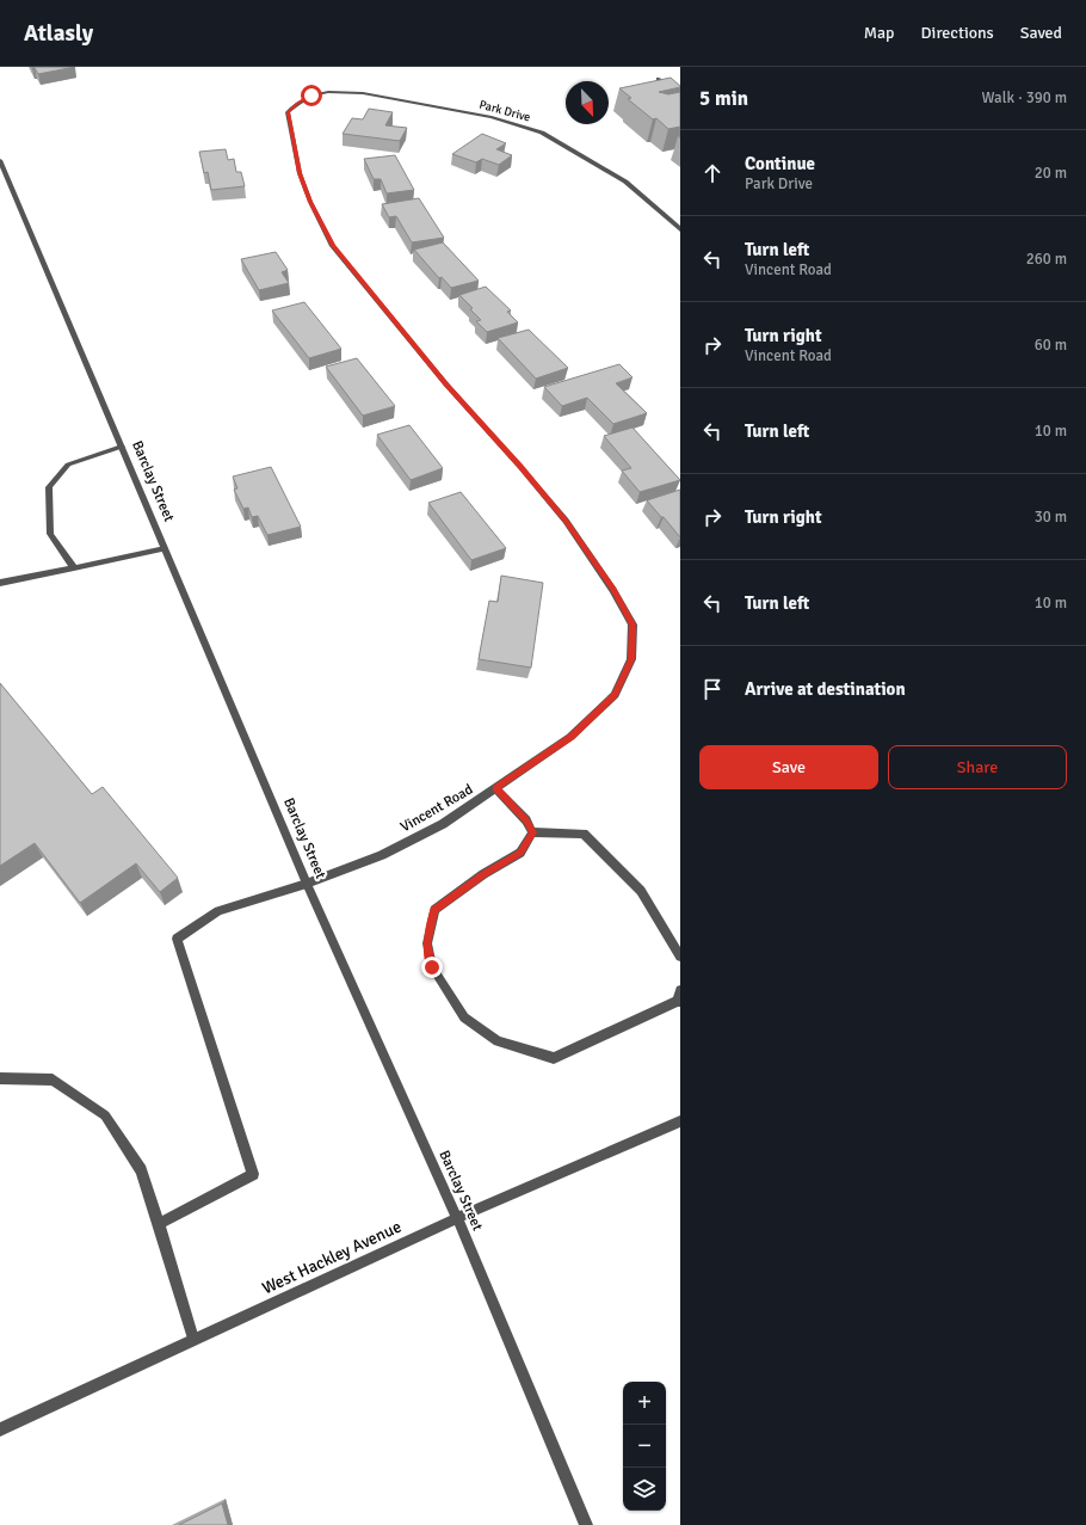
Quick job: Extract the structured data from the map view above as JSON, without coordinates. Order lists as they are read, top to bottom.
{
  "streets": {
    "street": [
      "Park Drive",
      "Barclay Street",
      "Vincent Road",
      "West Hackley Avenue"
    ]
  },
  "crossings": [
    ["Park Drive", "Vincent Road"],
    ["Barclay Street", "Vincent Road"],
    ["Barclay Street", "West Hackley Avenue"]
  ],
  "north": "bottom right",
  "page": {
    "header": "Atlasly",
    "nav": ["Map", "Directions", "Saved"],
    "heading": ["5 min", "Walk · 390 m"],
    "list": [
      ["Continue", "Park Drive", "20 m"],
      ["Turn left", "Vincent Road", "260 m"],
      ["Turn right", "Vincent Road", "60 m"],
      ["Turn left", "10 m"],
      ["Turn right", "30 m"],
      ["Turn left", "10 m"],
      "Arrive at destination"
    ],
    "buttons": ["Save", "Share"],
    "map_buttons": ["+", "−"]
  }
}
